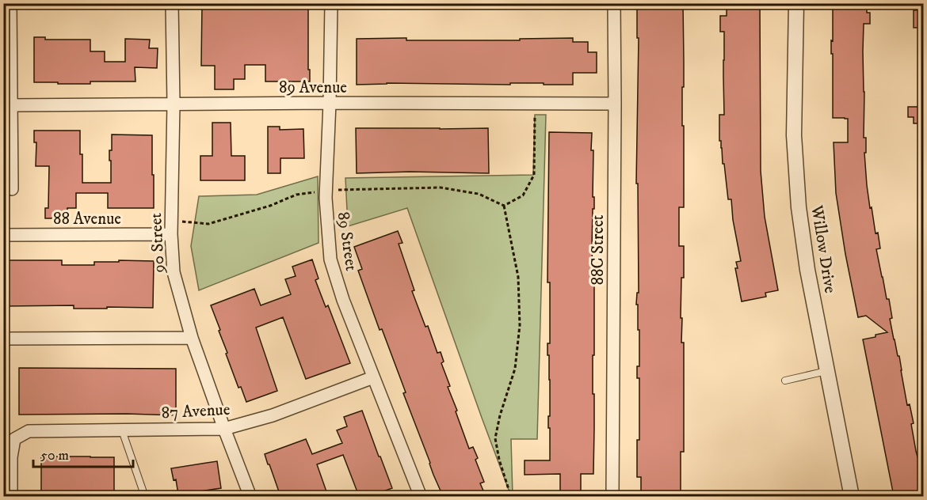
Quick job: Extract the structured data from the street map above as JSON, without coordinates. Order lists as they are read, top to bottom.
{
  "streets": {
    "street": [
      "89 Avenue",
      "88 Avenue",
      "89 Street",
      "90 Street",
      "Willow Drive",
      "88C Street",
      "87 Avenue"
    ]
  },
  "crossings": [
    ["89 Avenue", "89 Street"],
    ["89 Avenue", "90 Street"],
    ["89 Avenue", "88C Street"],
    ["88 Avenue", "90 Street"],
    ["89 Street", "87 Avenue"],
    ["90 Street", "87 Avenue"]
  ],
  "scale_bar": "50 m"
}
